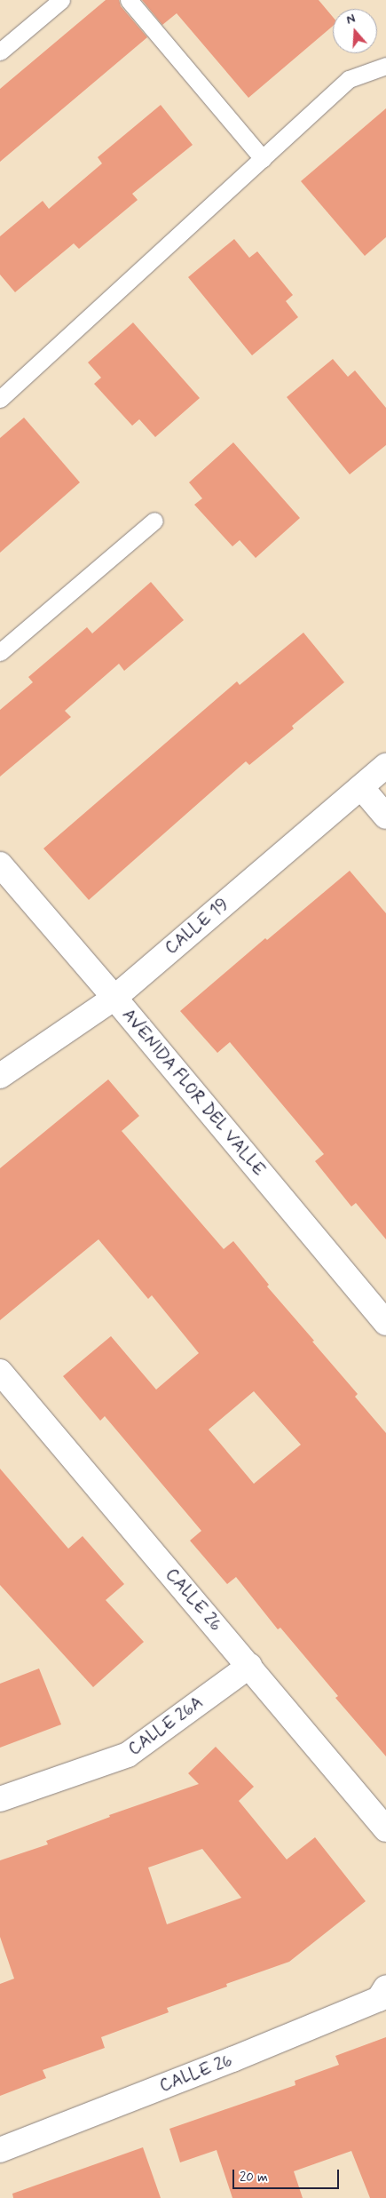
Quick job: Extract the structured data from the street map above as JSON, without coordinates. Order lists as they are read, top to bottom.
{
  "streets": {
    "street": [
      "CALLE 19",
      "AVENIDA FLOR DEL VALLE",
      "CALLE 26",
      "CALLE 26A"
    ]
  },
  "crossings": [
    ["CALLE 19", "AVENIDA FLOR DEL VALLE"],
    ["CALLE 26", "CALLE 26A"]
  ],
  "scale_bar": "20 m",
  "north": "top"
}
